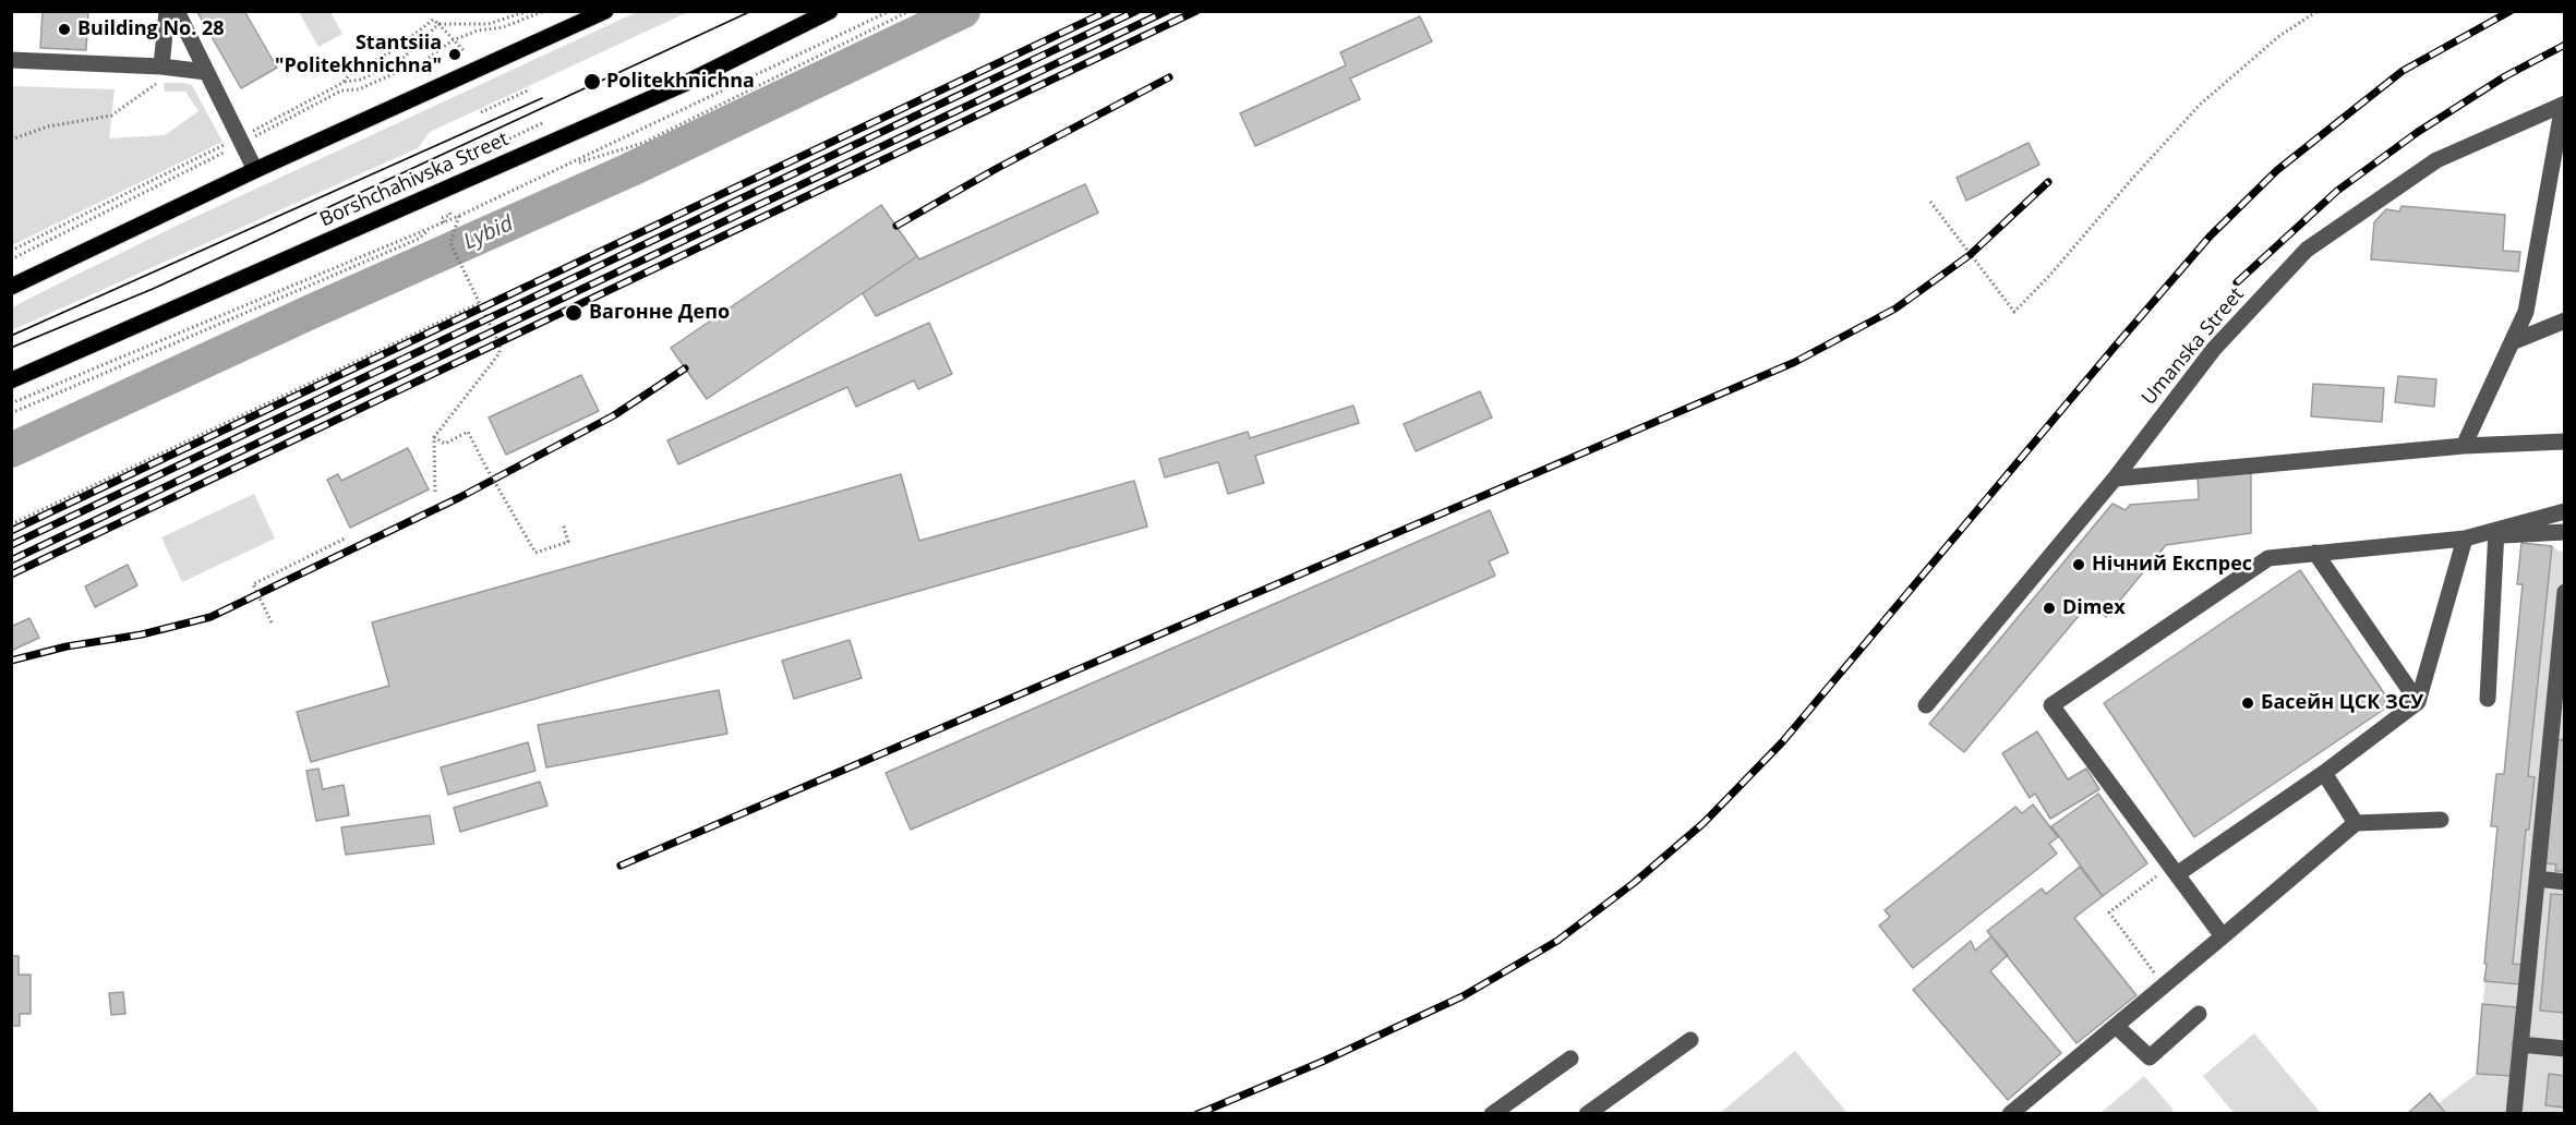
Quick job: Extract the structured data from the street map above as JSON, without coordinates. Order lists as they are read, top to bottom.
{
  "streets": {
    "main road": ["Borshchahivska Street"],
    "street": ["Umanska Street"]
  },
  "water": ["Lybid"],
  "places": [
    "Building No. 28",
    "Stantsiia \"Politekhnichna\"",
    "Politekhnichna",
    "Вагонне Депо",
    "Нічний Експрес",
    "Dimex",
    "Басейн ЦСК ЗСУ"
  ]
}
